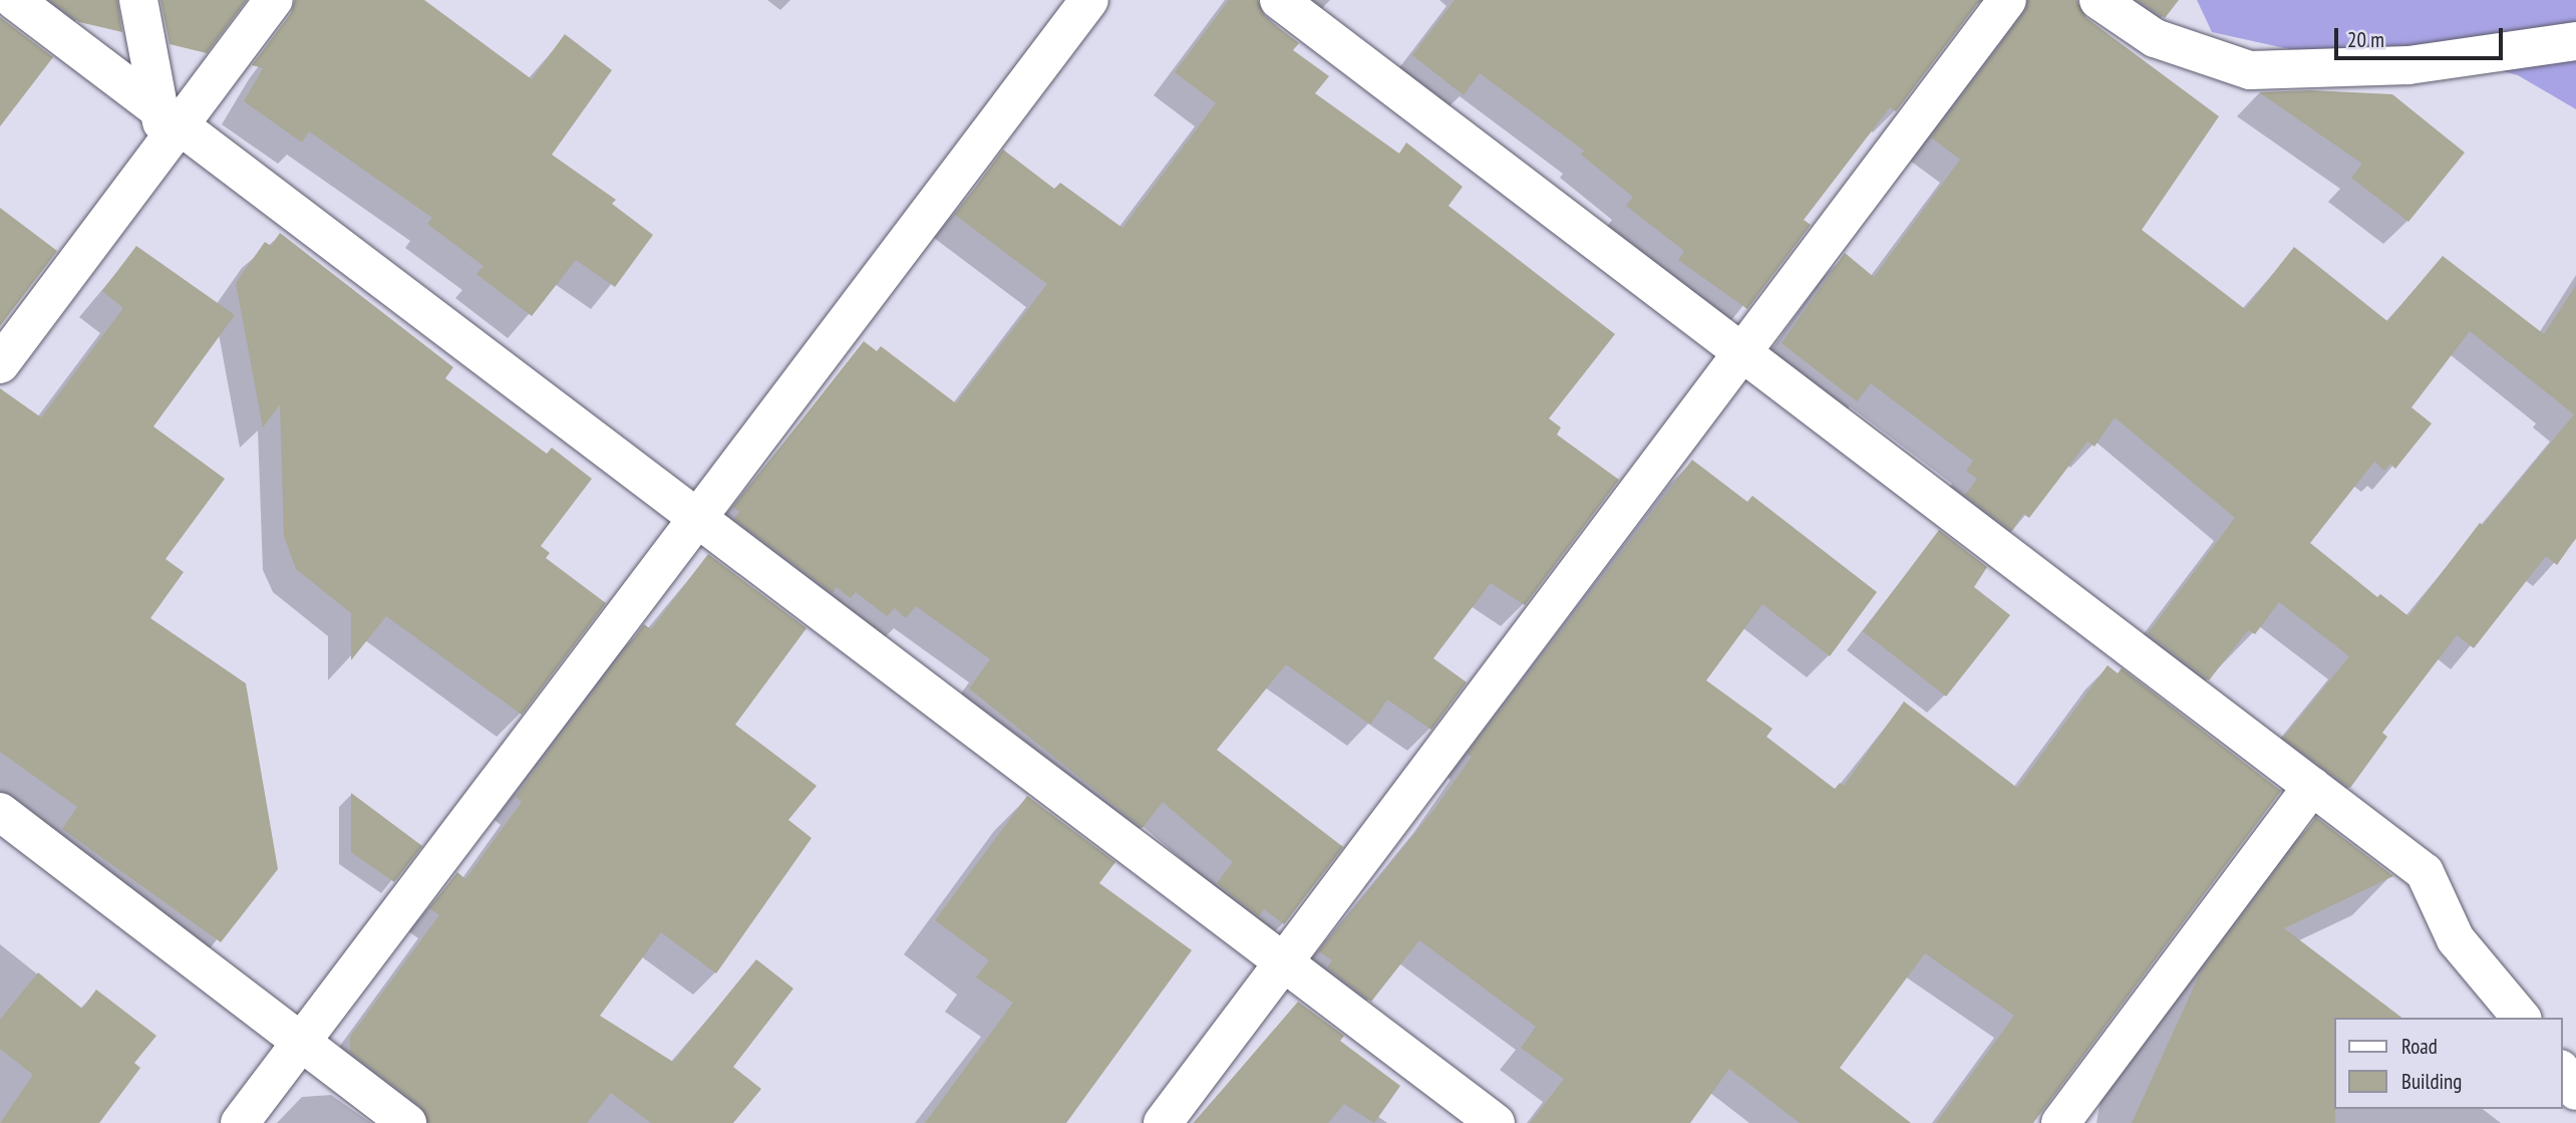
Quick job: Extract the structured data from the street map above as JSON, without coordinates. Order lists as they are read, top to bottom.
{
  "legend": ["Road", "Building"],
  "scale_bar": "20 m"
}
